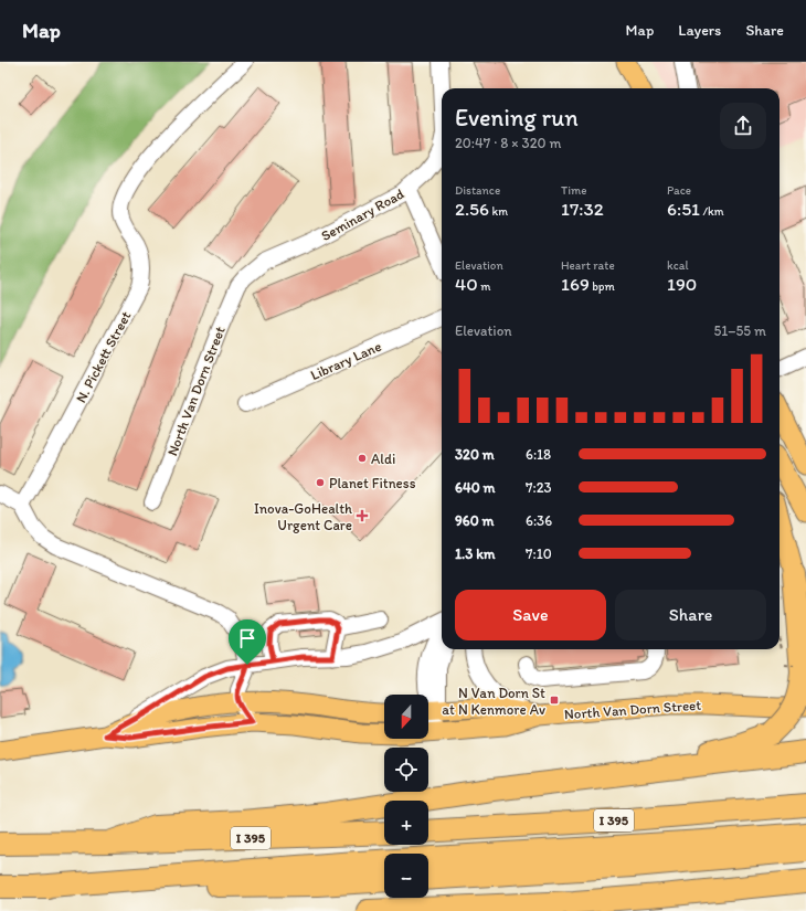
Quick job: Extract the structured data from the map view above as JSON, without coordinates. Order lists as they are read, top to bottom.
{
  "streets": {
    "highway": ["I 395"],
    "main road": ["North Van Dorn Street"],
    "street": ["Seminary Road", "N. Pickett Street", "Library Lane"]
  },
  "crossings": [
    ["Seminary Road", "North Van Dorn Street"]
  ],
  "places": {
    "other": ["Aldi", "Planet Fitness"],
    "health": ["Inova-GoHealth Urgent Care"],
    "transit": ["N Van Dorn St at N Kenmore Av"]
  },
  "north": "bottom",
  "page": {
    "header": "Map",
    "nav": ["Map", "Layers", "Share"],
    "heading": ["Evening run", "20:47 · 8 × 320 m"],
    "stats": [
      ["Distance", "2.56 km"],
      ["Time", "17:32"],
      ["Pace", "6:51 /km"],
      ["Elevation", "40 m"],
      ["Heart rate", "169 bpm"],
      ["kcal", "190"]
    ],
    "chart": ["Elevation", "51–55 m"],
    "list": [
      {
        "name": "320 m",
        "note": "6:18"
      },
      {
        "name": "640 m",
        "note": "7:23"
      },
      {
        "name": "960 m",
        "note": "6:36"
      },
      {
        "name": "1.3 km",
        "note": "7:10"
      }
    ],
    "buttons": ["Save", "Share"],
    "map_buttons": ["+", "−"]
  }
}
